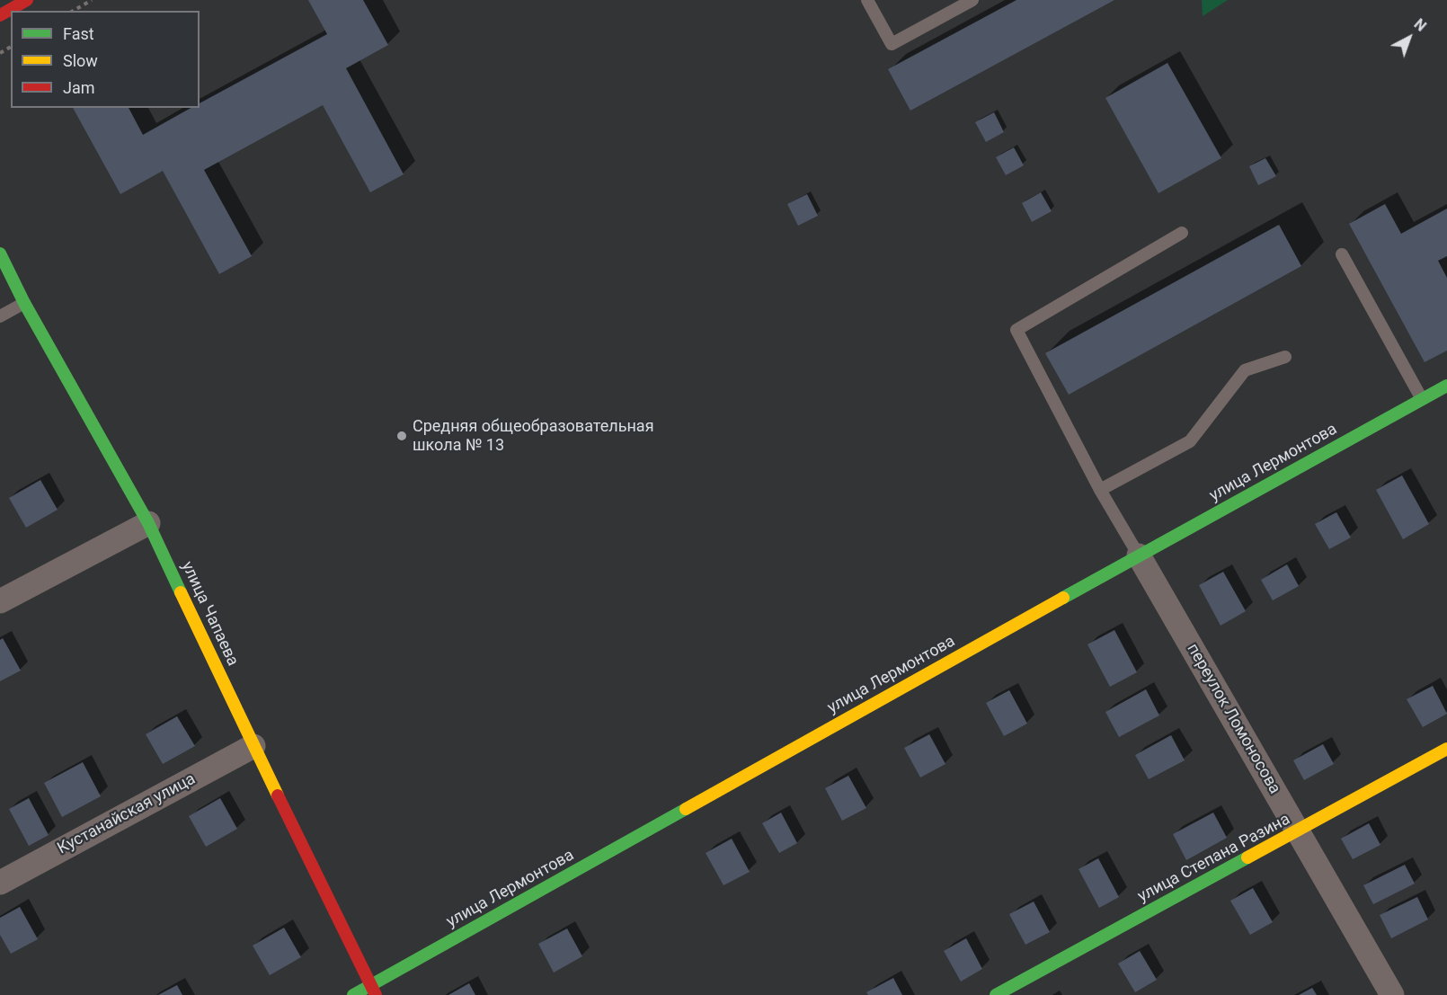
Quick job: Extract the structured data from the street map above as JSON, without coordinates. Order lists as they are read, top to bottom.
{
  "streets": {
    "street": [
      "улица Лермонтова",
      "улица Чапаева",
      "переулок Ломоносова",
      "Кустанайская улица",
      "улица Степана Разина"
    ]
  },
  "crossings": [
    ["улица Лермонтова", "улица Чапаева"],
    ["улица Лермонтова", "переулок Ломоносова"],
    ["улица Чапаева", "Кустанайская улица"],
    ["переулок Ломоносова", "улица Степана Разина"]
  ],
  "places": ["Средняя общеобразовательная школа № 13"],
  "legend": ["Fast", "Slow", "Jam"],
  "north": "top right"
}
